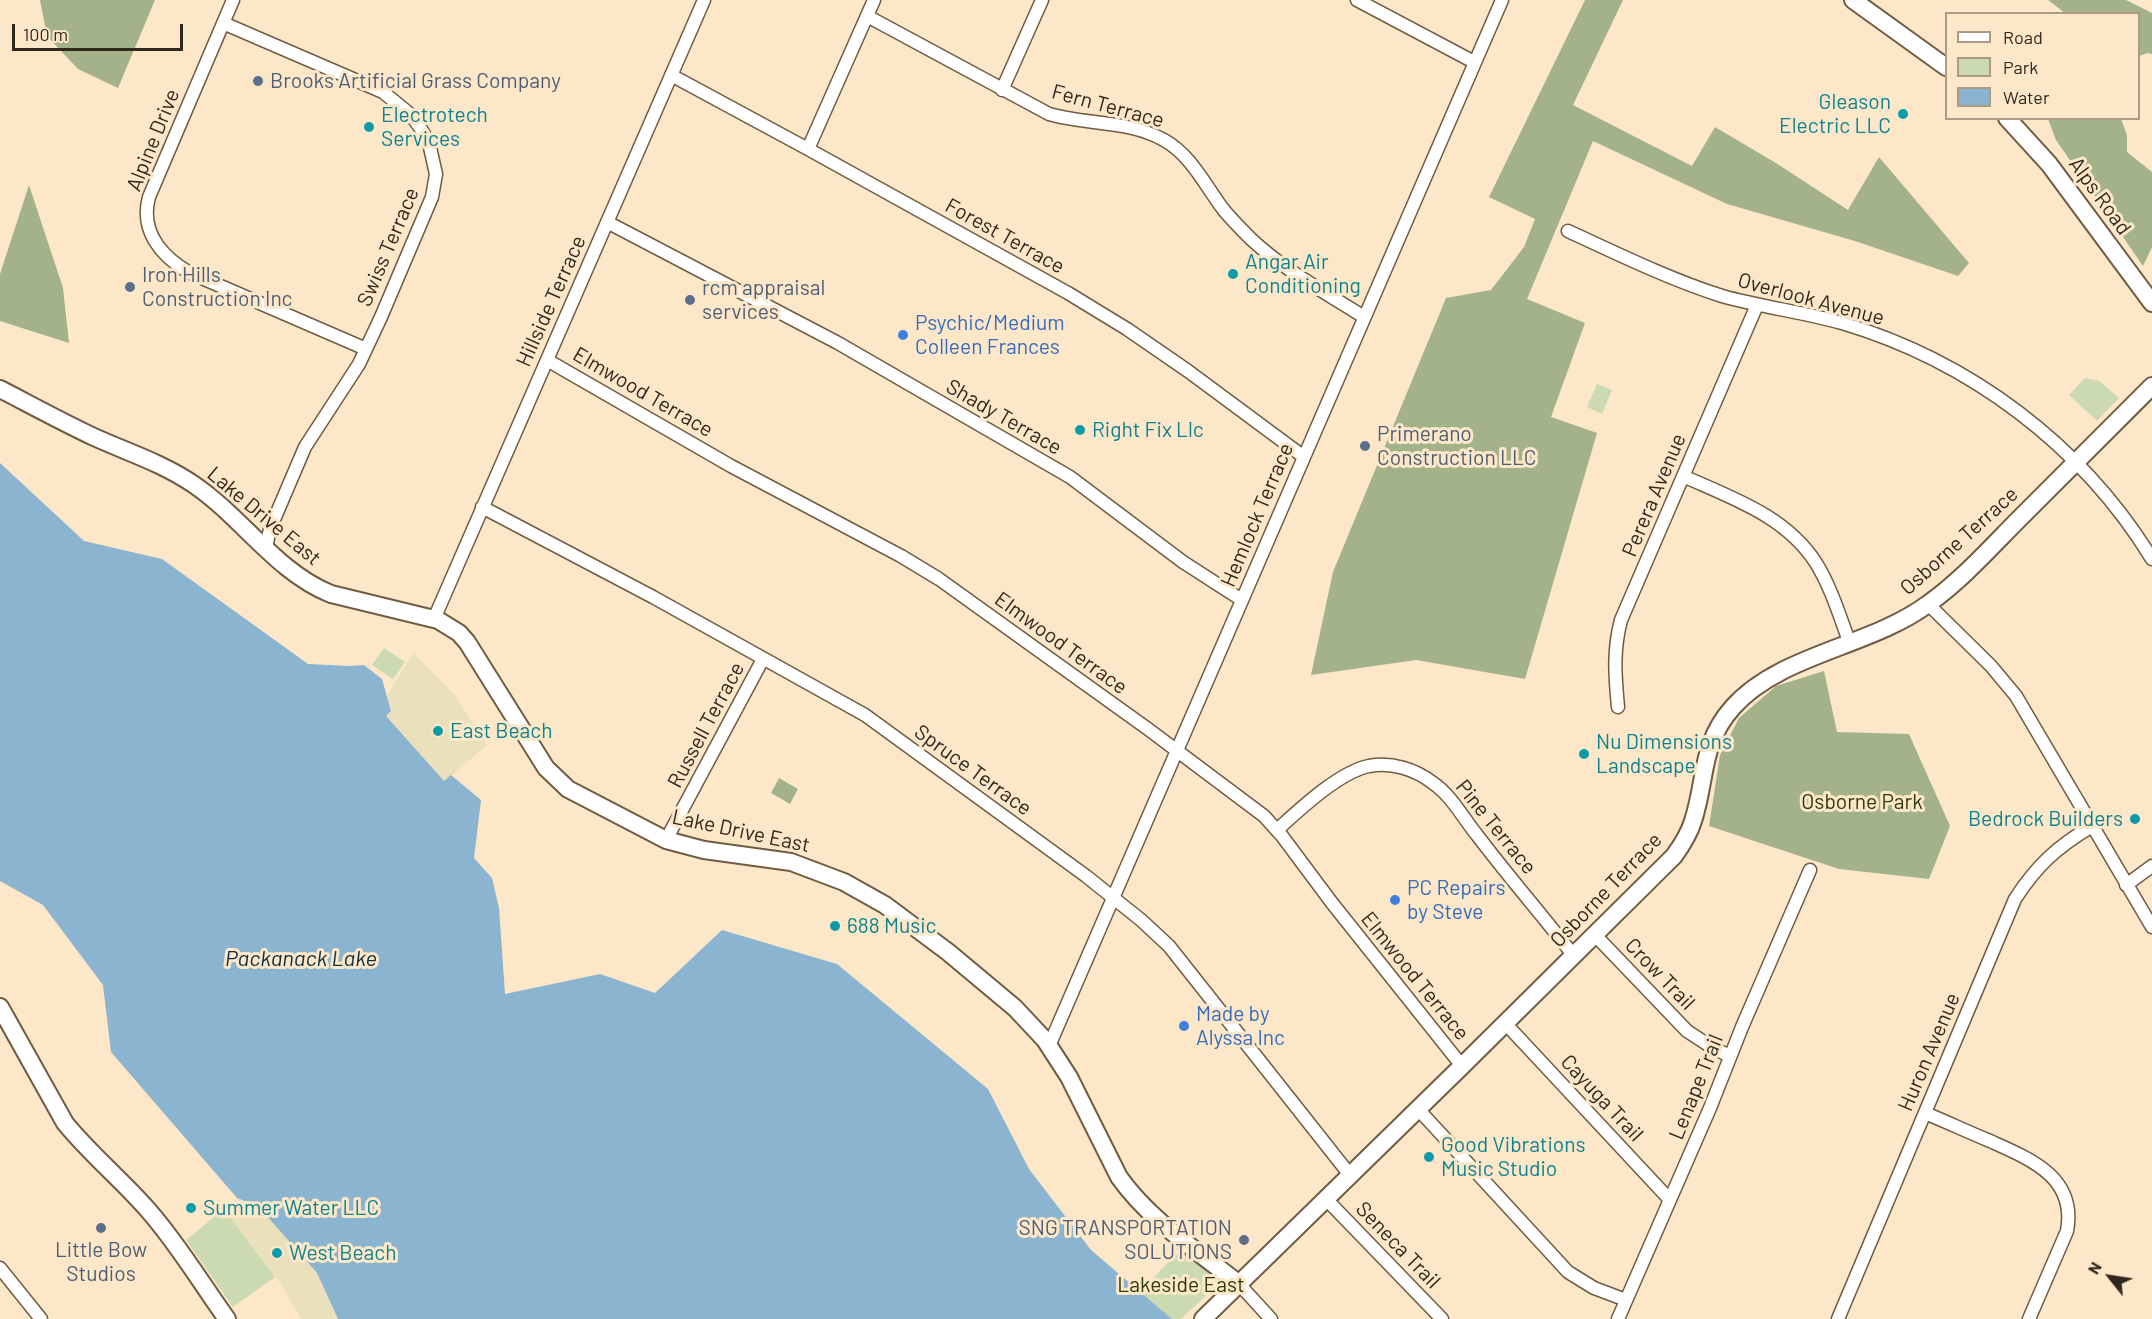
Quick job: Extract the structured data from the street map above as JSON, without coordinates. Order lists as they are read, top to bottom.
{
  "streets": {
    "street": [
      "Fern Terrace",
      "Alpine Drive",
      "Alps Road",
      "Forest Terrace",
      "Swiss Terrace",
      "Overlook Avenue",
      "Hillside Terrace",
      "Elmwood Terrace",
      "Shady Terrace",
      "Perera Avenue",
      "Hemlock Terrace",
      "Lake Drive East",
      "Osborne Terrace",
      "Russell Terrace",
      "Spruce Terrace",
      "Pine Terrace",
      "Crow Trail",
      "Huron Avenue",
      "Lenape Trail",
      "Cayuga Trail",
      "Seneca Trail"
    ]
  },
  "crossings": [
    ["Fern Terrace", "Hemlock Terrace"],
    ["Alpine Drive", "Swiss Terrace"],
    ["Forest Terrace", "Hillside Terrace"],
    ["Forest Terrace", "Hemlock Terrace"],
    ["Swiss Terrace", "Lake Drive East"],
    ["Overlook Avenue", "Perera Avenue"],
    ["Overlook Avenue", "Osborne Terrace"],
    ["Hillside Terrace", "Elmwood Terrace"],
    ["Hillside Terrace", "Shady Terrace"],
    ["Hillside Terrace", "Lake Drive East"],
    ["Hillside Terrace", "Spruce Terrace"],
    ["Elmwood Terrace", "Hemlock Terrace"],
    ["Elmwood Terrace", "Osborne Terrace"],
    ["Elmwood Terrace", "Pine Terrace"],
    ["Shady Terrace", "Hemlock Terrace"],
    ["Hemlock Terrace", "Lake Drive East"],
    ["Hemlock Terrace", "Spruce Terrace"],
    ["Lake Drive East", "Osborne Terrace"],
    ["Lake Drive East", "Russell Terrace"],
    ["Osborne Terrace", "Spruce Terrace"],
    ["Osborne Terrace", "Pine Terrace"],
    ["Osborne Terrace", "Crow Trail"],
    ["Osborne Terrace", "Cayuga Trail"],
    ["Osborne Terrace", "Seneca Trail"],
    ["Russell Terrace", "Spruce Terrace"],
    ["Crow Trail", "Lenape Trail"],
    ["Lenape Trail", "Cayuga Trail"]
  ],
  "water": ["Packanack Lake"],
  "parks": ["Osborne Park", "Lakeside East"],
  "places": [
    "Brooks Artificial Grass Company",
    "Gleason Electric LLC",
    "Electrotech Services",
    "Angar Air Conditioning",
    "Iron Hills Construction Inc",
    "rcm appraisal services",
    "Psychic/Medium Colleen Frances",
    "Right Fix Llc",
    "Primerano Construction LLC",
    "East Beach",
    "Nu Dimensions Landscape",
    "Bedrock Builders",
    "PC Repairs by Steve",
    "688 Music",
    "Made by Alyssa Inc",
    "Good Vibrations Music Studio",
    "Summer Water LLC",
    "Little Bow Studios",
    "SNG TRANSPORTATION SOLUTIONS",
    "West Beach"
  ],
  "legend": ["Road", "Park", "Water"],
  "scale_bar": "100 m",
  "north": "top left"
}
